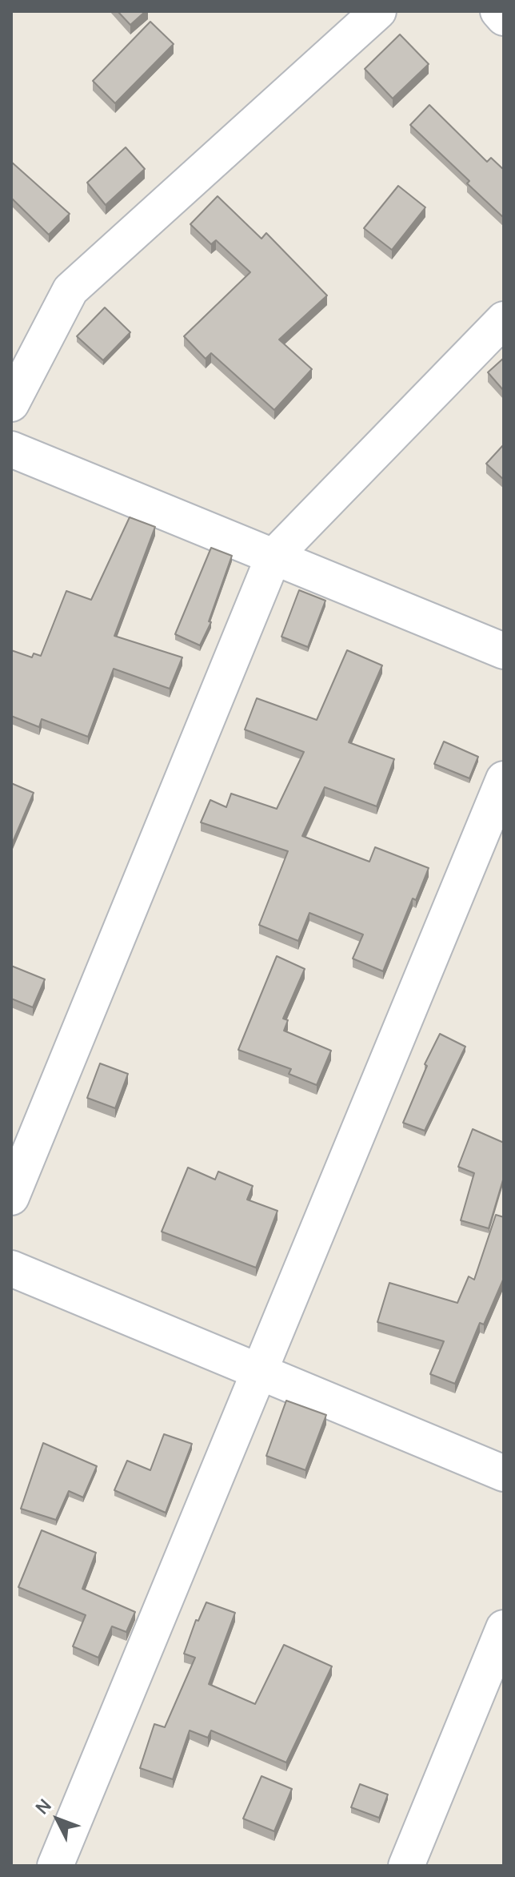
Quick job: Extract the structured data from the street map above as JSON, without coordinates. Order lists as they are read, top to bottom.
{
  "north": "top left"
}
